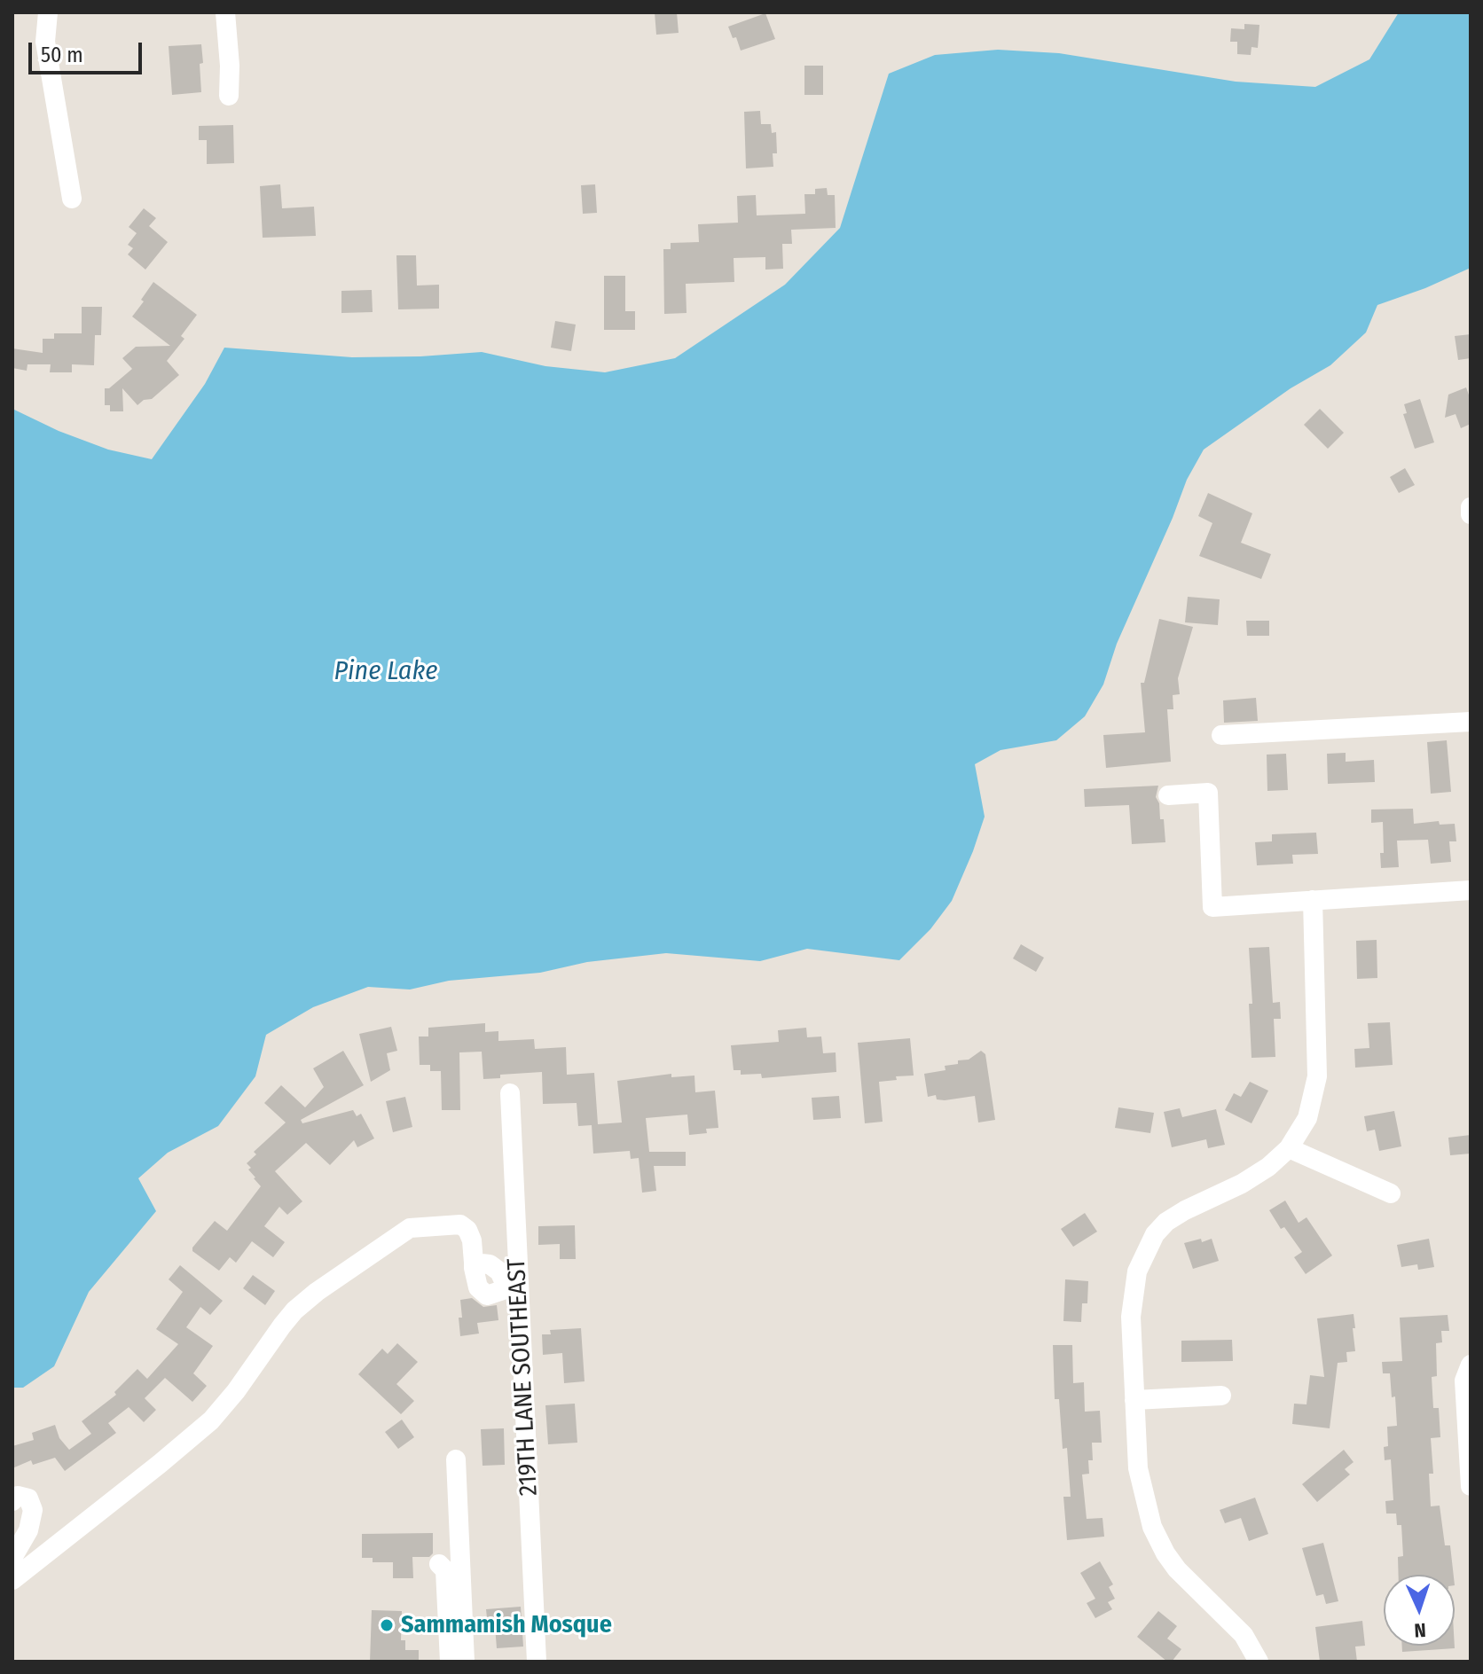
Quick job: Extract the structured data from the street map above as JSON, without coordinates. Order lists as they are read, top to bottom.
{
  "streets": {
    "street": ["219TH LANE SOUTHEAST"]
  },
  "water": ["Pine Lake"],
  "places": ["Sammamish Mosque"],
  "scale_bar": "50 m",
  "north": "bottom"
}
